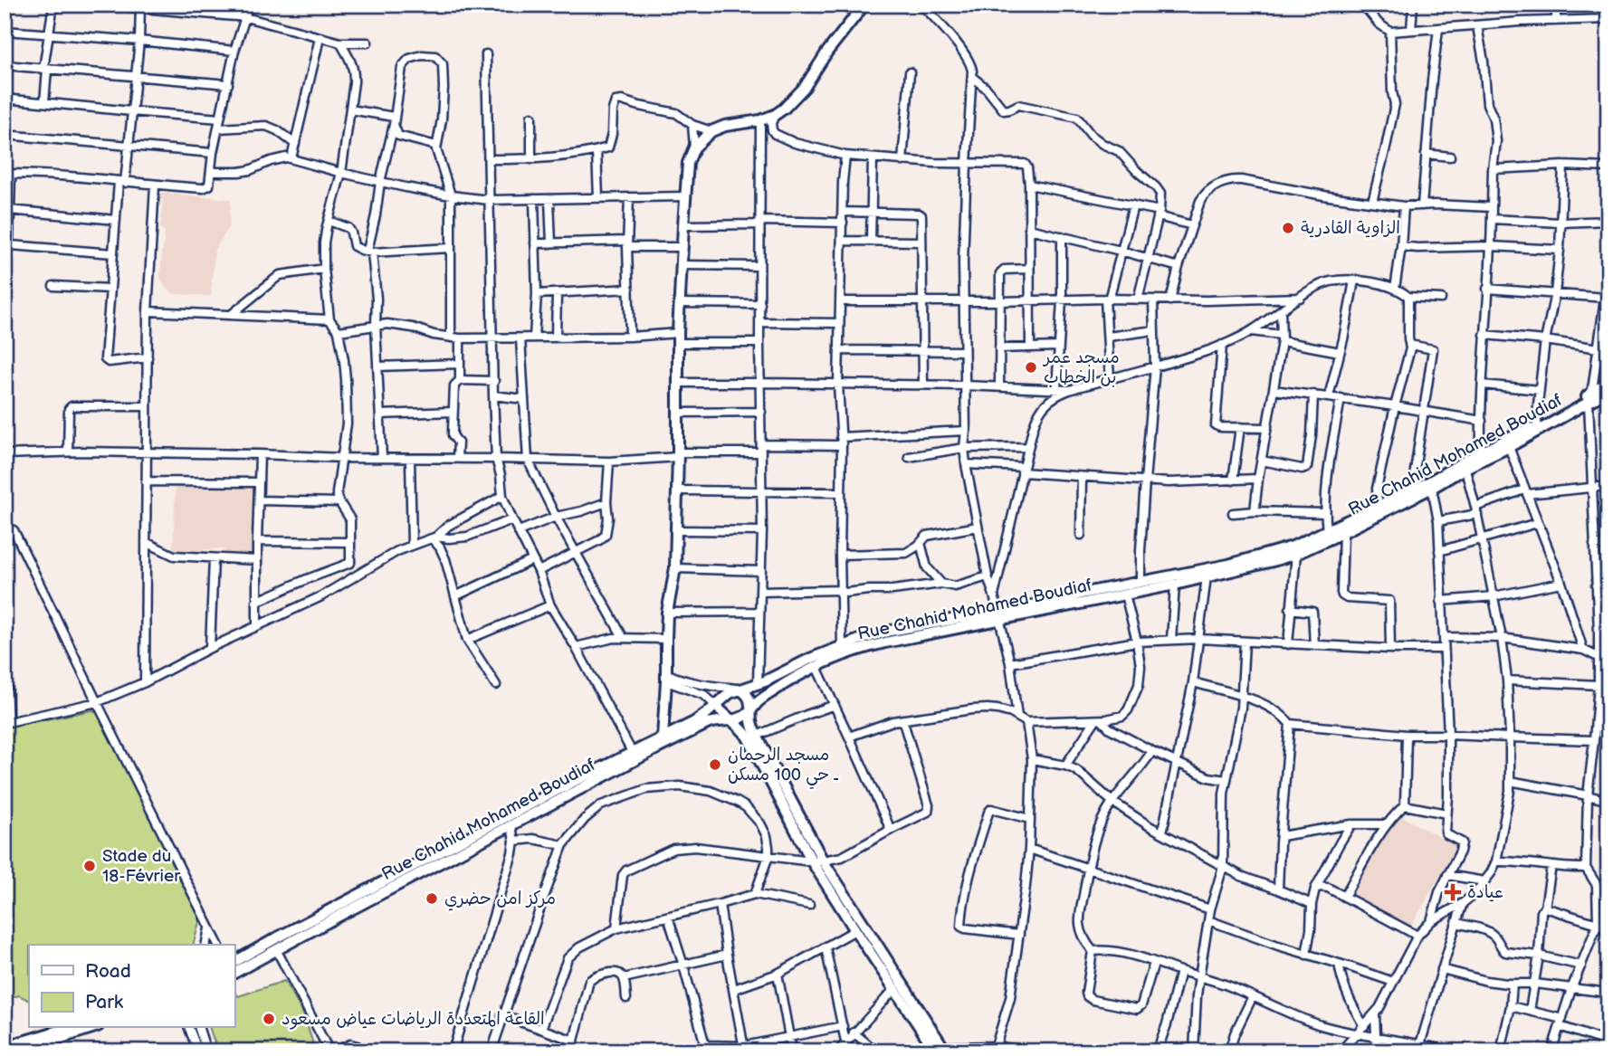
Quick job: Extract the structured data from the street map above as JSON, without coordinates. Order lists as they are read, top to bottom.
{
  "streets": {
    "main road": ["Rue Chahid Mohamed Boudiaf"]
  },
  "places": {
    "other": [
      "الزاوية القادرية",
      "مسجد عمر بن الخطاب",
      "مسجد الرحمان ـ حي 100 مسكن",
      "Stade du 18-Février",
      "مركز امن حضري",
      "القاعة المتعددة الرياضات عياض مسعود"
    ],
    "health": ["عيادة"]
  },
  "legend": ["Road", "Park"]
}
